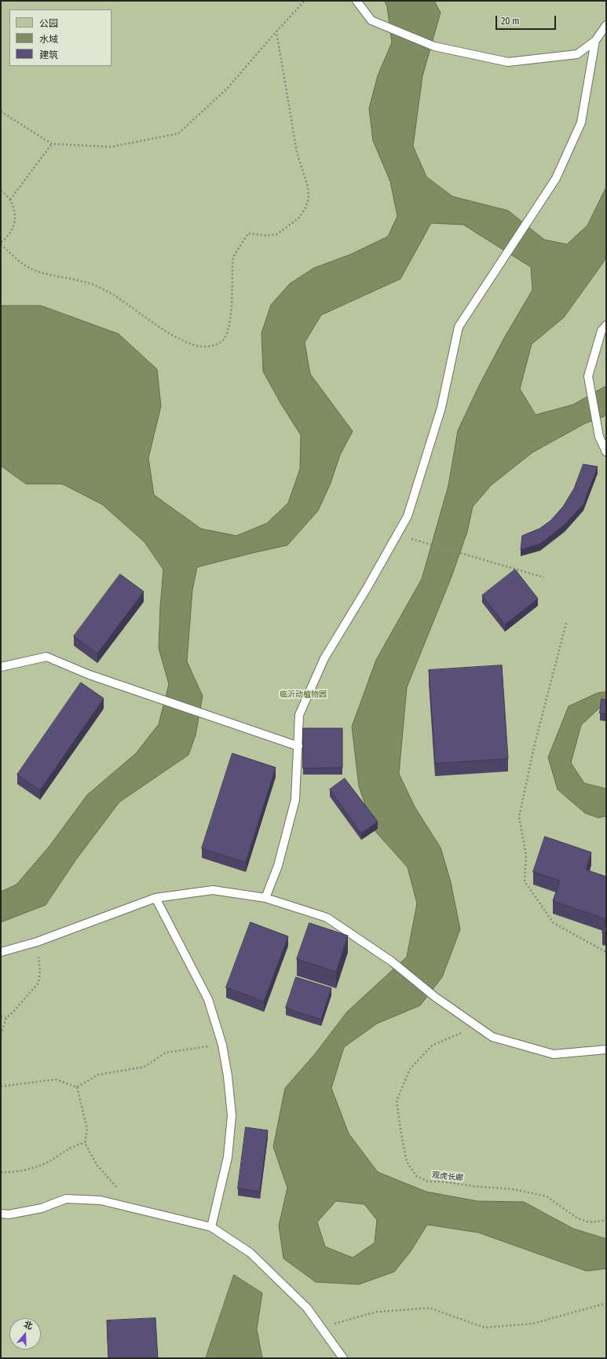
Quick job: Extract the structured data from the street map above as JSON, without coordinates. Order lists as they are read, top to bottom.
{
  "streets": {
    "path": ["观虎长廊"]
  },
  "parks": ["临沂动植物园"],
  "legend": ["公园", "水域", "建筑"],
  "scale_bar": "20 m",
  "north": "top"
}
